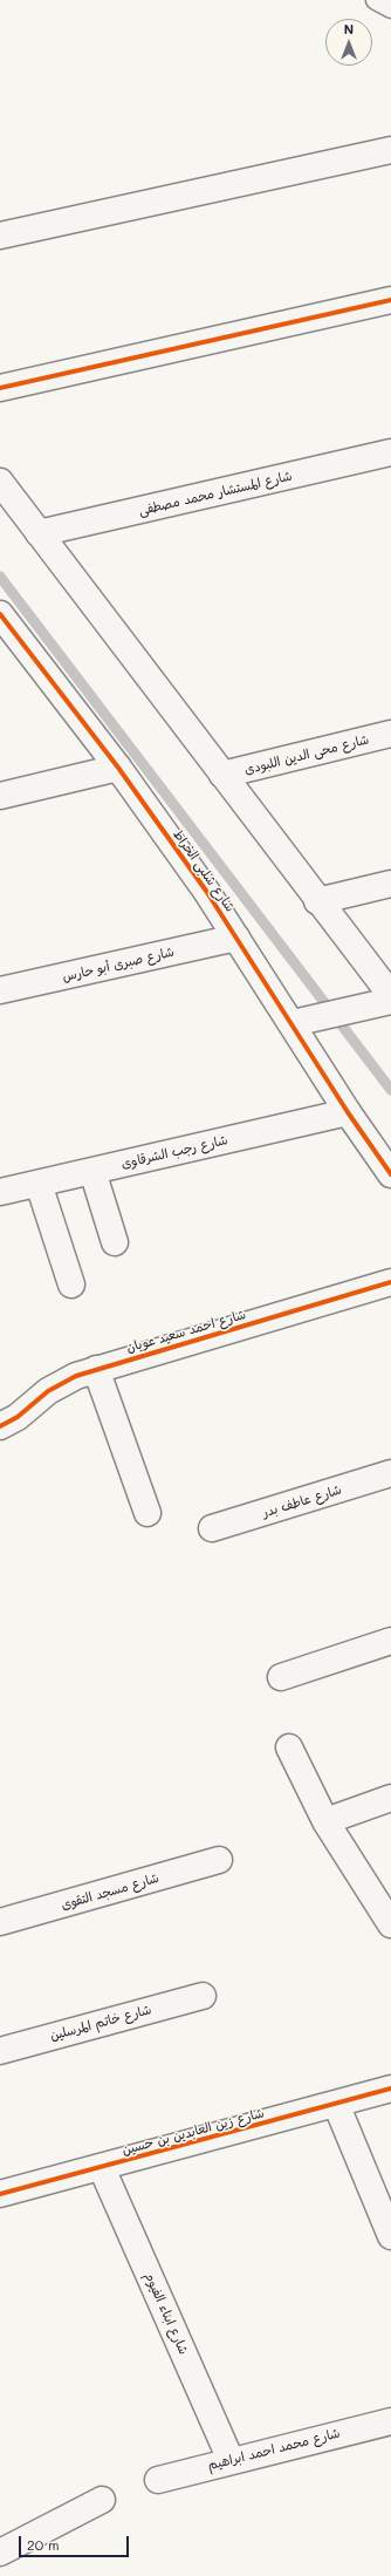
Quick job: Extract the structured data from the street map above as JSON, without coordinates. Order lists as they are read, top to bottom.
{
  "streets": {
    "street": [
      "شارع المستشار محمد مصطفى",
      "شارع محى الدين اللبودى",
      "شارع شلبى الخراط",
      "شارع صبرى أبو حارس",
      "شارع رجب الشرقاوى",
      "شارع احمد سعيد عويان",
      "شارع عاطف بدر",
      "شارع مسجد التقوى",
      "شارع خاتم المرسلين",
      "شارع زين العابدين بن حسين",
      "شارع ابناء الفيوم",
      "شارع محمد احمد ابراهيم"
    ]
  },
  "crossings": [
    ["شارع شلبى الخراط", "شارع صبرى أبو حارس"],
    ["شارع شلبى الخراط", "شارع رجب الشرقاوى"],
    ["شارع زين العابدين بن حسين", "شارع ابناء الفيوم"],
    ["شارع ابناء الفيوم", "شارع محمد احمد ابراهيم"]
  ],
  "scale_bar": "20 m",
  "north": "top"
}
